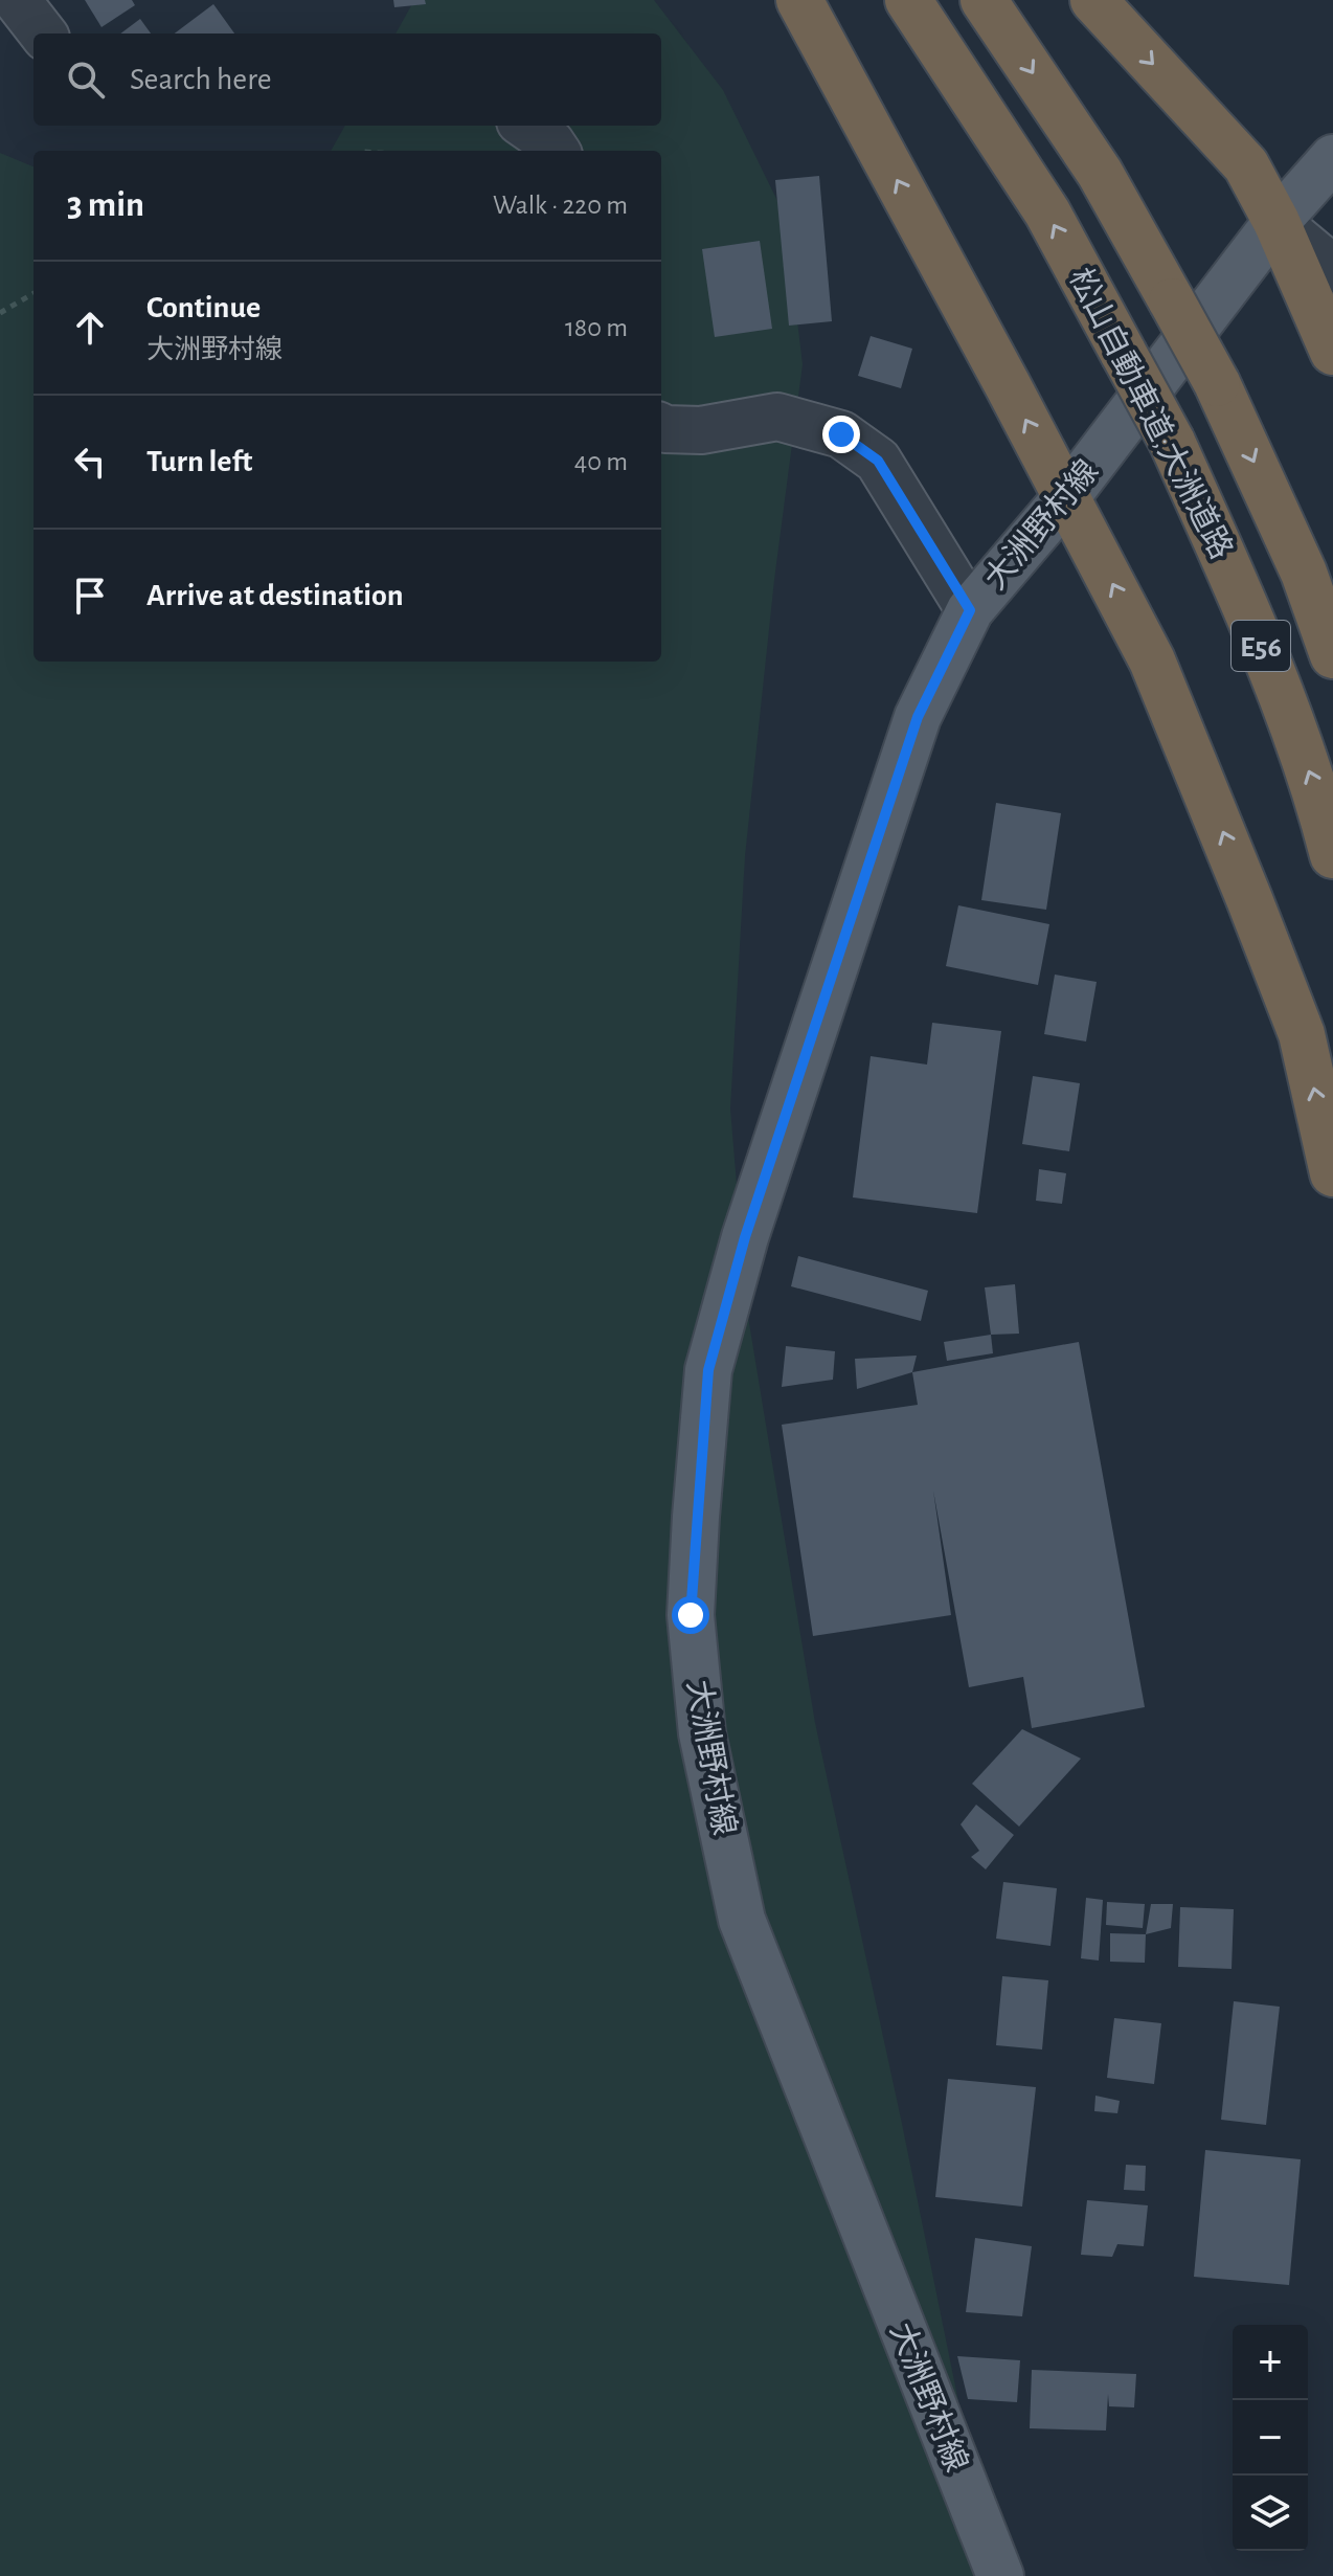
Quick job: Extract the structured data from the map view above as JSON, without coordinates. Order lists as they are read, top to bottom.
{
  "streets": {
    "highway": ["松山自動車道;大洲道路", "E56"],
    "main road": ["大洲野村線"]
  },
  "page": {
    "search": "Search here",
    "heading": ["3 min", "Walk · 220 m"],
    "list": [
      ["Continue", "大洲野村線", "180 m"],
      ["Turn left", "40 m"],
      "Arrive at destination"
    ],
    "map_buttons": ["+", "−"]
  }
}
